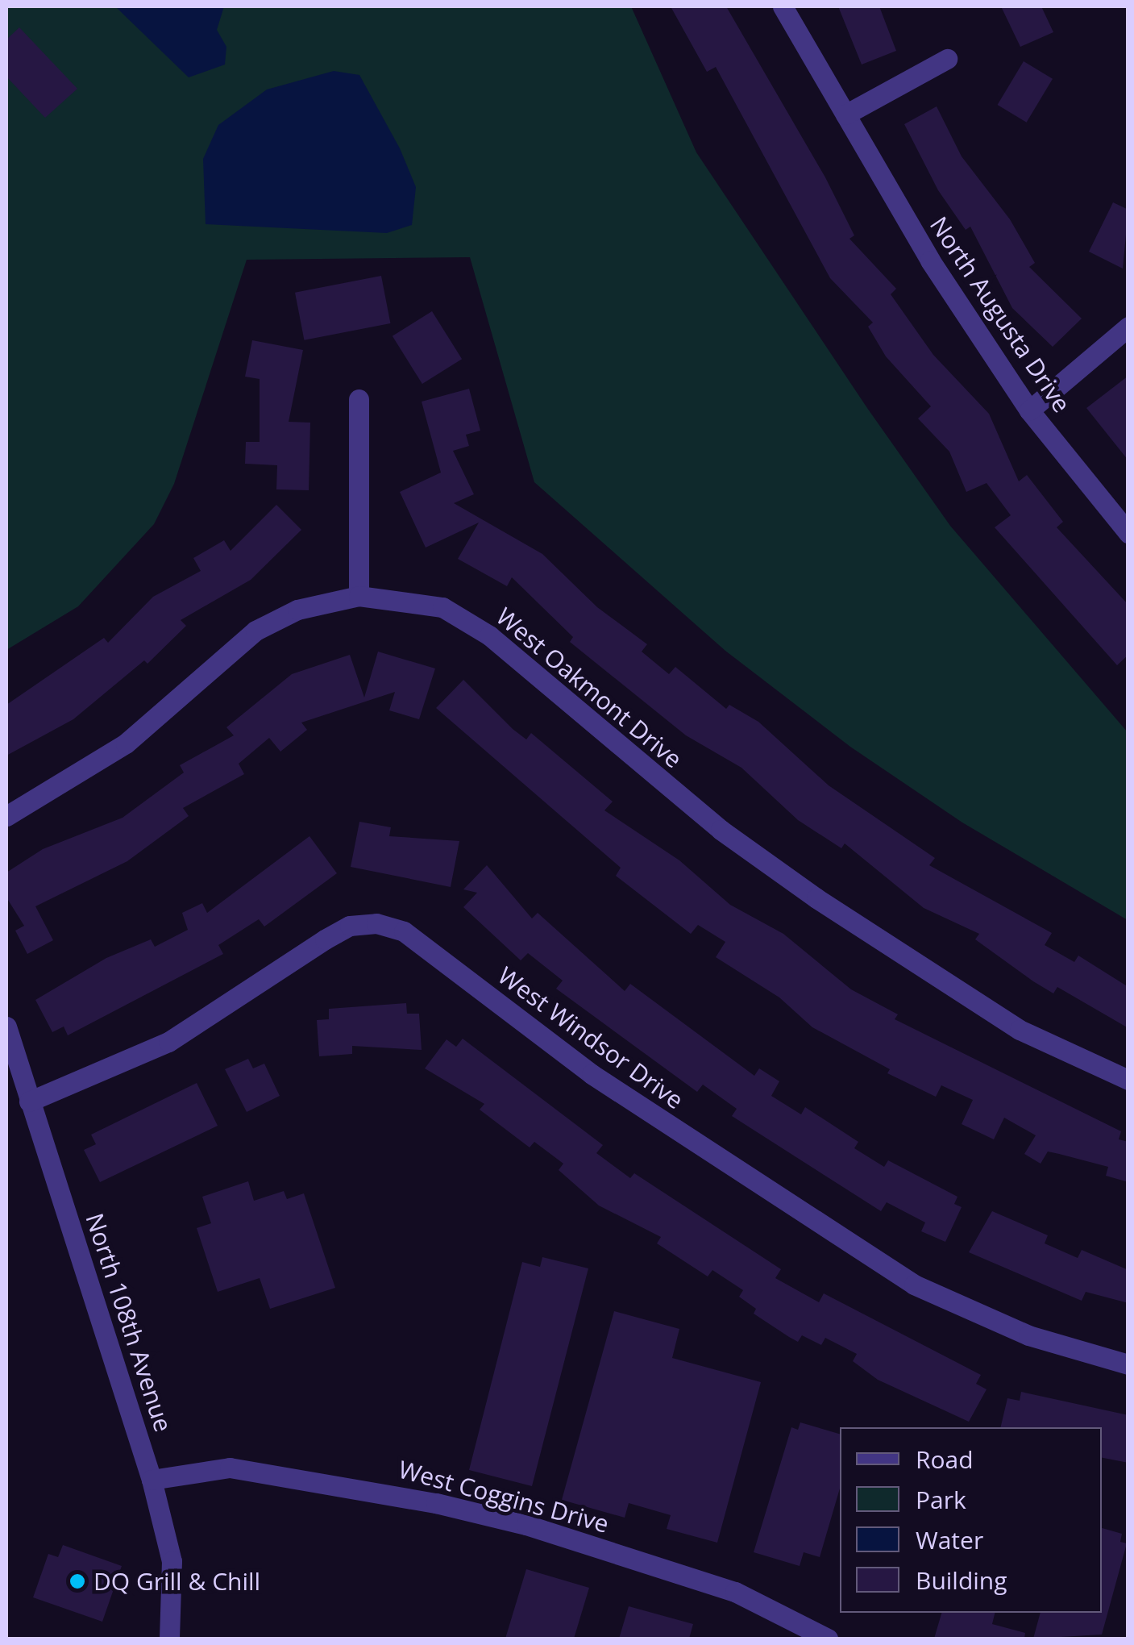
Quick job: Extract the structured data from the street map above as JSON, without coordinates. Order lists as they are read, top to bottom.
{
  "streets": {
    "street": [
      "North Augusta Drive",
      "West Oakmont Drive",
      "West Windsor Drive",
      "North 108th Avenue",
      "West Coggins Drive"
    ]
  },
  "crossings": [
    ["West Windsor Drive", "North 108th Avenue"],
    ["North 108th Avenue", "West Coggins Drive"]
  ],
  "places": ["DQ Grill & Chill"],
  "legend": [
    "Road",
    "Park",
    "Water",
    "Building"
  ]
}
